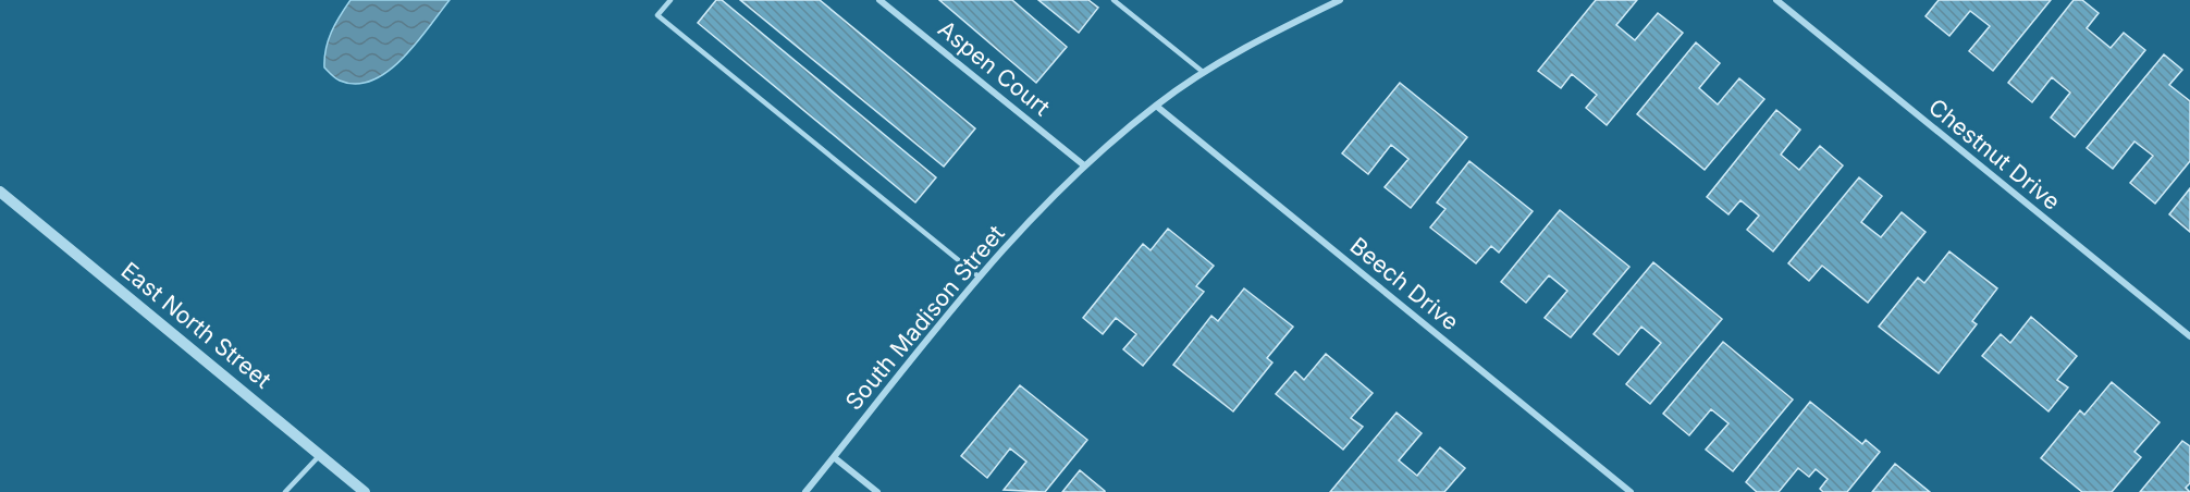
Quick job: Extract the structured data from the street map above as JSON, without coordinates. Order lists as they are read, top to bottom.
{
  "streets": {
    "street": [
      "Aspen Court",
      "Chestnut Drive",
      "Beech Drive",
      "South Madison Street",
      "East North Street"
    ]
  },
  "crossings": [
    ["Aspen Court", "South Madison Street"],
    ["Beech Drive", "South Madison Street"]
  ]
}
